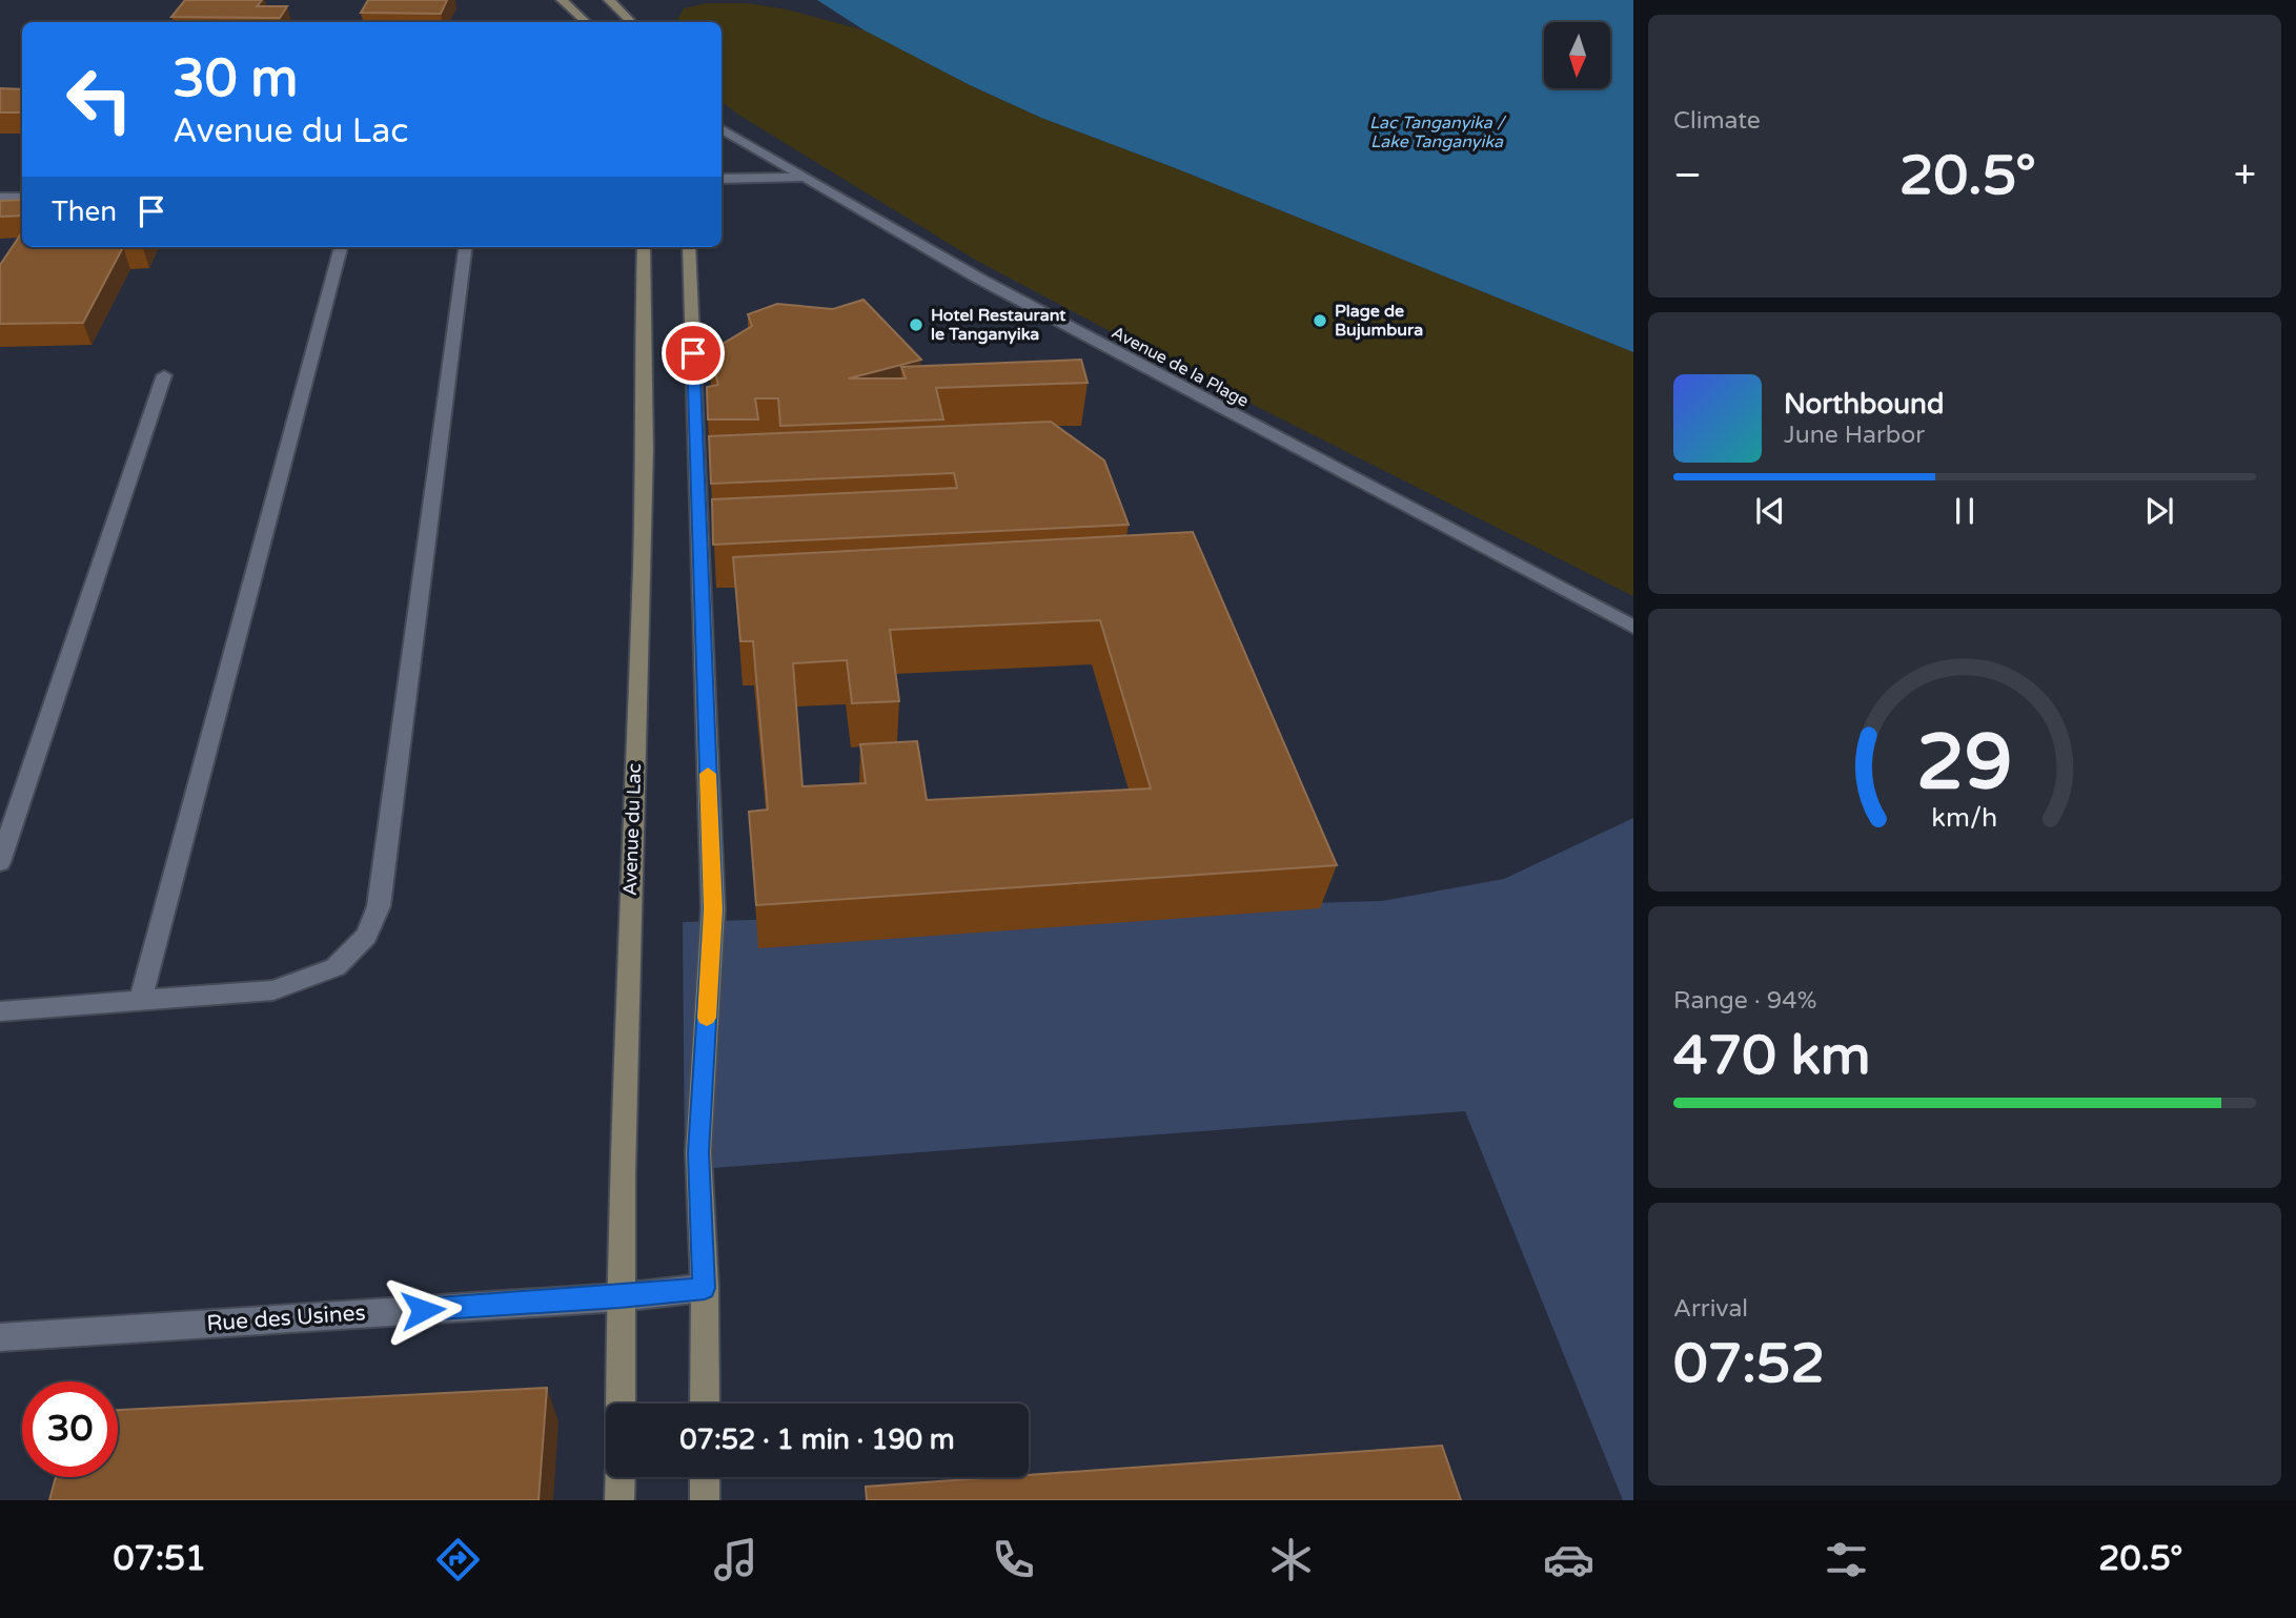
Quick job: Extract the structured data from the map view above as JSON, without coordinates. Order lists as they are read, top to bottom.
{
  "streets": {
    "main road": ["Avenue du Lac"],
    "street": ["Avenue de la Plage", "Rue des Usines"]
  },
  "crossings": [
    ["Avenue du Lac", "Rue des Usines"]
  ],
  "water": ["Lac Tanganyika / Lake Tanganyika"],
  "places": ["Plage de Bujumbura", "Hotel Restaurant le Tanganyika"],
  "north": "bottom",
  "page": {
    "tile": [
      "Climate",
      ["Range · 94%", "470 km"],
      ["Arrival", "07:52"]
    ],
    "turn": ["30 m", "Avenue du Lac"],
    "heat": ["−", "20.5°", "+"],
    "then": "Then",
    "song": ["Northbound", "June Harbor"],
    "limit": "30",
    "trip": "07:52 · 1 min · 190 m",
    "tabs": ["07:51", "20.5°"],
    "gauge": ["29", "km/h"]
  }
}
